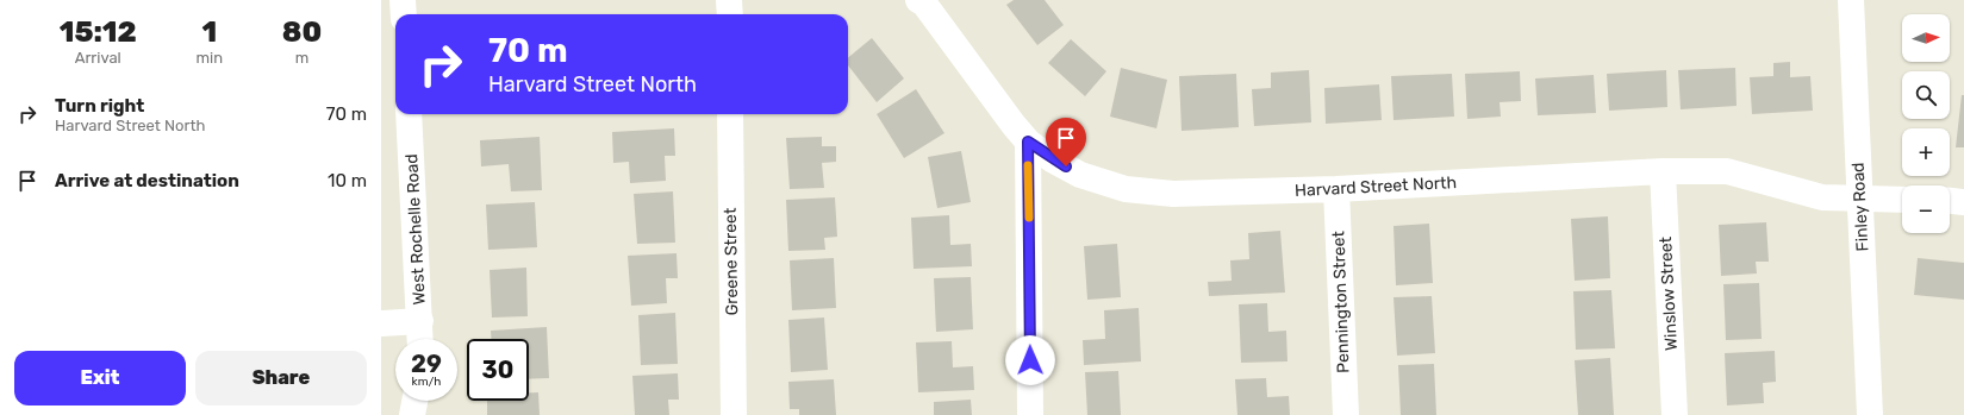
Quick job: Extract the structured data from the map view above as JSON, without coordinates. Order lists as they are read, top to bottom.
{
  "streets": {
    "street": [
      "Harvard Street North",
      "Finley Road",
      "West Rochelle Road",
      "Greene Street",
      "Winslow Street",
      "Pennington Street"
    ]
  },
  "crossings": [
    ["Harvard Street North", "Finley Road"],
    ["Harvard Street North", "Winslow Street"],
    ["Harvard Street North", "Pennington Street"]
  ],
  "north": "right",
  "page": {
    "eta": [
      "15:12",
      "Arrival",
      "1",
      "min",
      "80",
      "m"
    ],
    "map_buttons": ["+", "−"],
    "turn": ["70 m", "Harvard Street North"],
    "list": [
      {
        "name": "Turn right",
        "note": "Harvard Street North",
        "value": "70 m"
      },
      {
        "name": "Arrive at destination",
        "value": "10 m"
      }
    ],
    "speed": "29 km/h",
    "limit": "30",
    "buttons": ["Exit", "Share"]
  }
}
